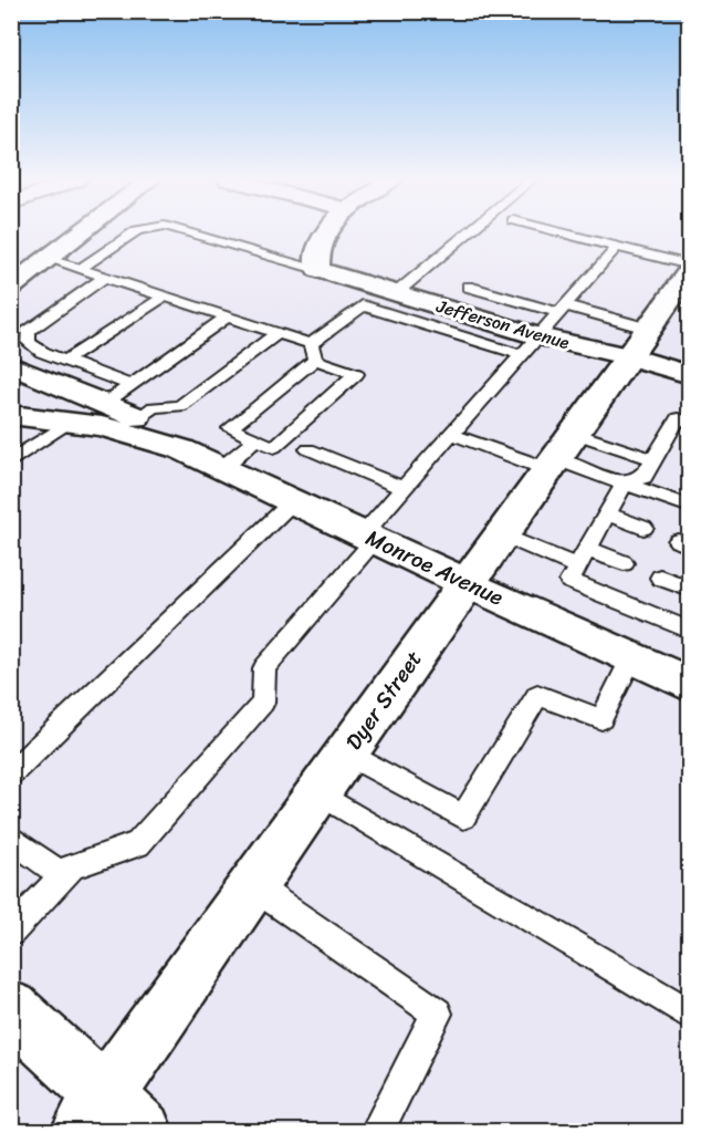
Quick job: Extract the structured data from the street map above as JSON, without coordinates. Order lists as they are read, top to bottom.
{
  "streets": {
    "main road": ["Jefferson Avenue", "Monroe Avenue", "Dyer Street"]
  },
  "crossings": [
    ["Jefferson Avenue", "Dyer Street"],
    ["Monroe Avenue", "Dyer Street"]
  ]
}
